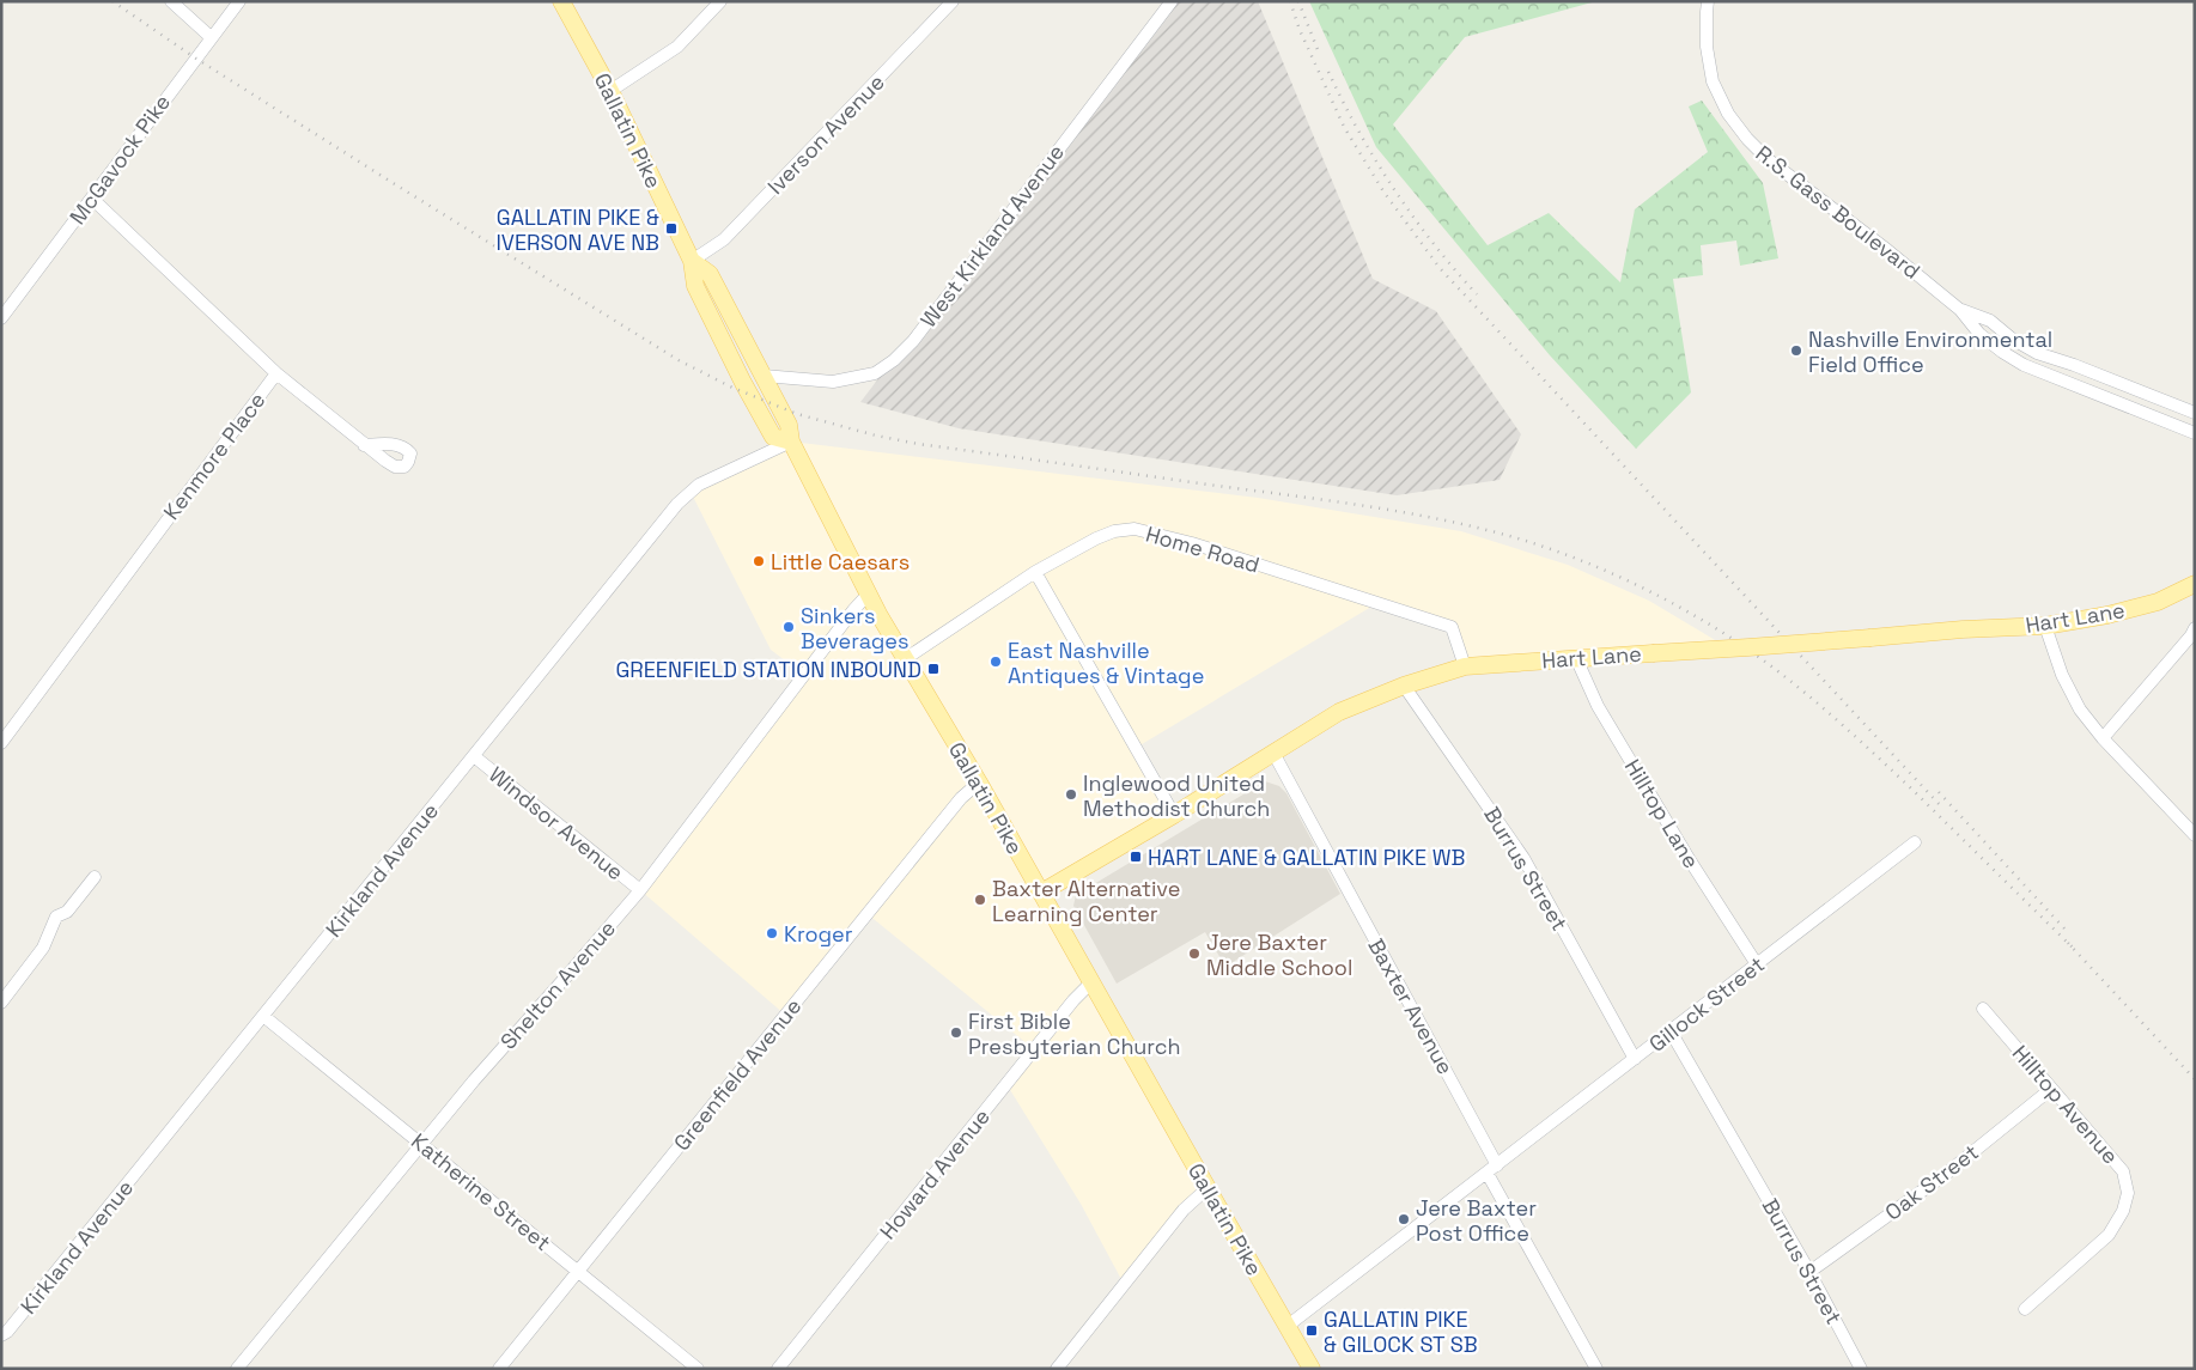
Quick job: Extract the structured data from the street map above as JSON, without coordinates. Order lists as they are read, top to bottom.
{
  "streets": {
    "main road": ["Gallatin Pike", "Hart Lane"],
    "street": [
      "Iverson Avenue",
      "McGavock Pike",
      "R.S. Gass Boulevard",
      "West Kirkland Avenue",
      "Kenmore Place",
      "Home Road",
      "Hilltop Lane",
      "Windsor Avenue",
      "Burrus Street",
      "Kirkland Avenue",
      "Shelton Avenue",
      "Gillock Street",
      "Baxter Avenue",
      "Greenfield Avenue",
      "Hilltop Avenue",
      "Howard Avenue",
      "Oak Street",
      "Katherine Street"
    ]
  },
  "crossings": [
    ["Gallatin Pike", "Iverson Avenue"],
    ["Gallatin Pike", "West Kirkland Avenue"],
    ["Gallatin Pike", "Home Road"],
    ["Gallatin Pike", "Hart Lane"],
    ["Gallatin Pike", "Kirkland Avenue"],
    ["Gallatin Pike", "Shelton Avenue"],
    ["Gallatin Pike", "Greenfield Avenue"],
    ["Gallatin Pike", "Howard Avenue"],
    ["McGavock Pike", "Kenmore Place"],
    ["Home Road", "Hart Lane"],
    ["Hart Lane", "Hilltop Lane"],
    ["Hart Lane", "Burrus Street"],
    ["Hart Lane", "Baxter Avenue"],
    ["Hilltop Lane", "Gillock Street"],
    ["Windsor Avenue", "Kirkland Avenue"],
    ["Windsor Avenue", "Shelton Avenue"],
    ["Burrus Street", "Gillock Street"],
    ["Burrus Street", "Oak Street"],
    ["Kirkland Avenue", "Katherine Street"],
    ["Shelton Avenue", "Katherine Street"],
    ["Gillock Street", "Baxter Avenue"],
    ["Greenfield Avenue", "Katherine Street"],
    ["Hilltop Avenue", "Oak Street"]
  ],
  "places": {
    "transit": [
      "GALLATIN PIKE & IVERSON AVE NB",
      "GREENFIELD STATION INBOUND",
      "HART LANE & GALLATIN PIKE WB",
      "GALLATIN PIKE & GILOCK ST SB"
    ],
    "other": [
      "Nashville Environmental Field Office",
      "Little Caesars",
      "Sinkers Beverages",
      "East Nashville Antiques & Vintage",
      "Inglewood United Methodist Church",
      "Baxter Alternative Learning Center",
      "Kroger",
      "Jere Baxter Middle School",
      "First Bible Presbyterian Church",
      "Jere Baxter Post Office"
    ]
  }
}
